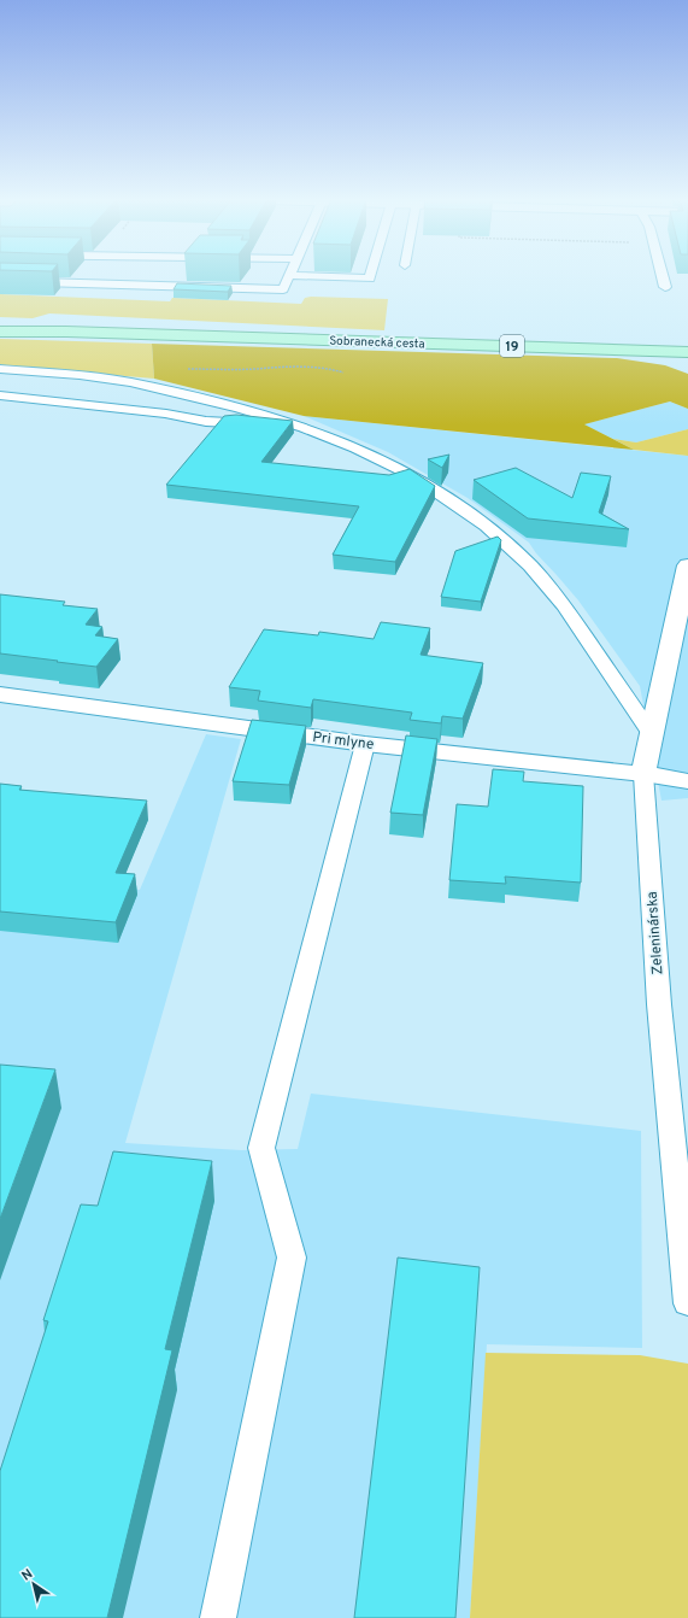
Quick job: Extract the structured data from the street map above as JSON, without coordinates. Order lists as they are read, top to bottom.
{
  "streets": {
    "main road": ["Sobranecká cesta", "19"],
    "street": ["Pri mlyne", "Zeleninárska"]
  },
  "crossings": [
    ["Pri mlyne", "Zeleninárska"]
  ],
  "north": "top left"
}
